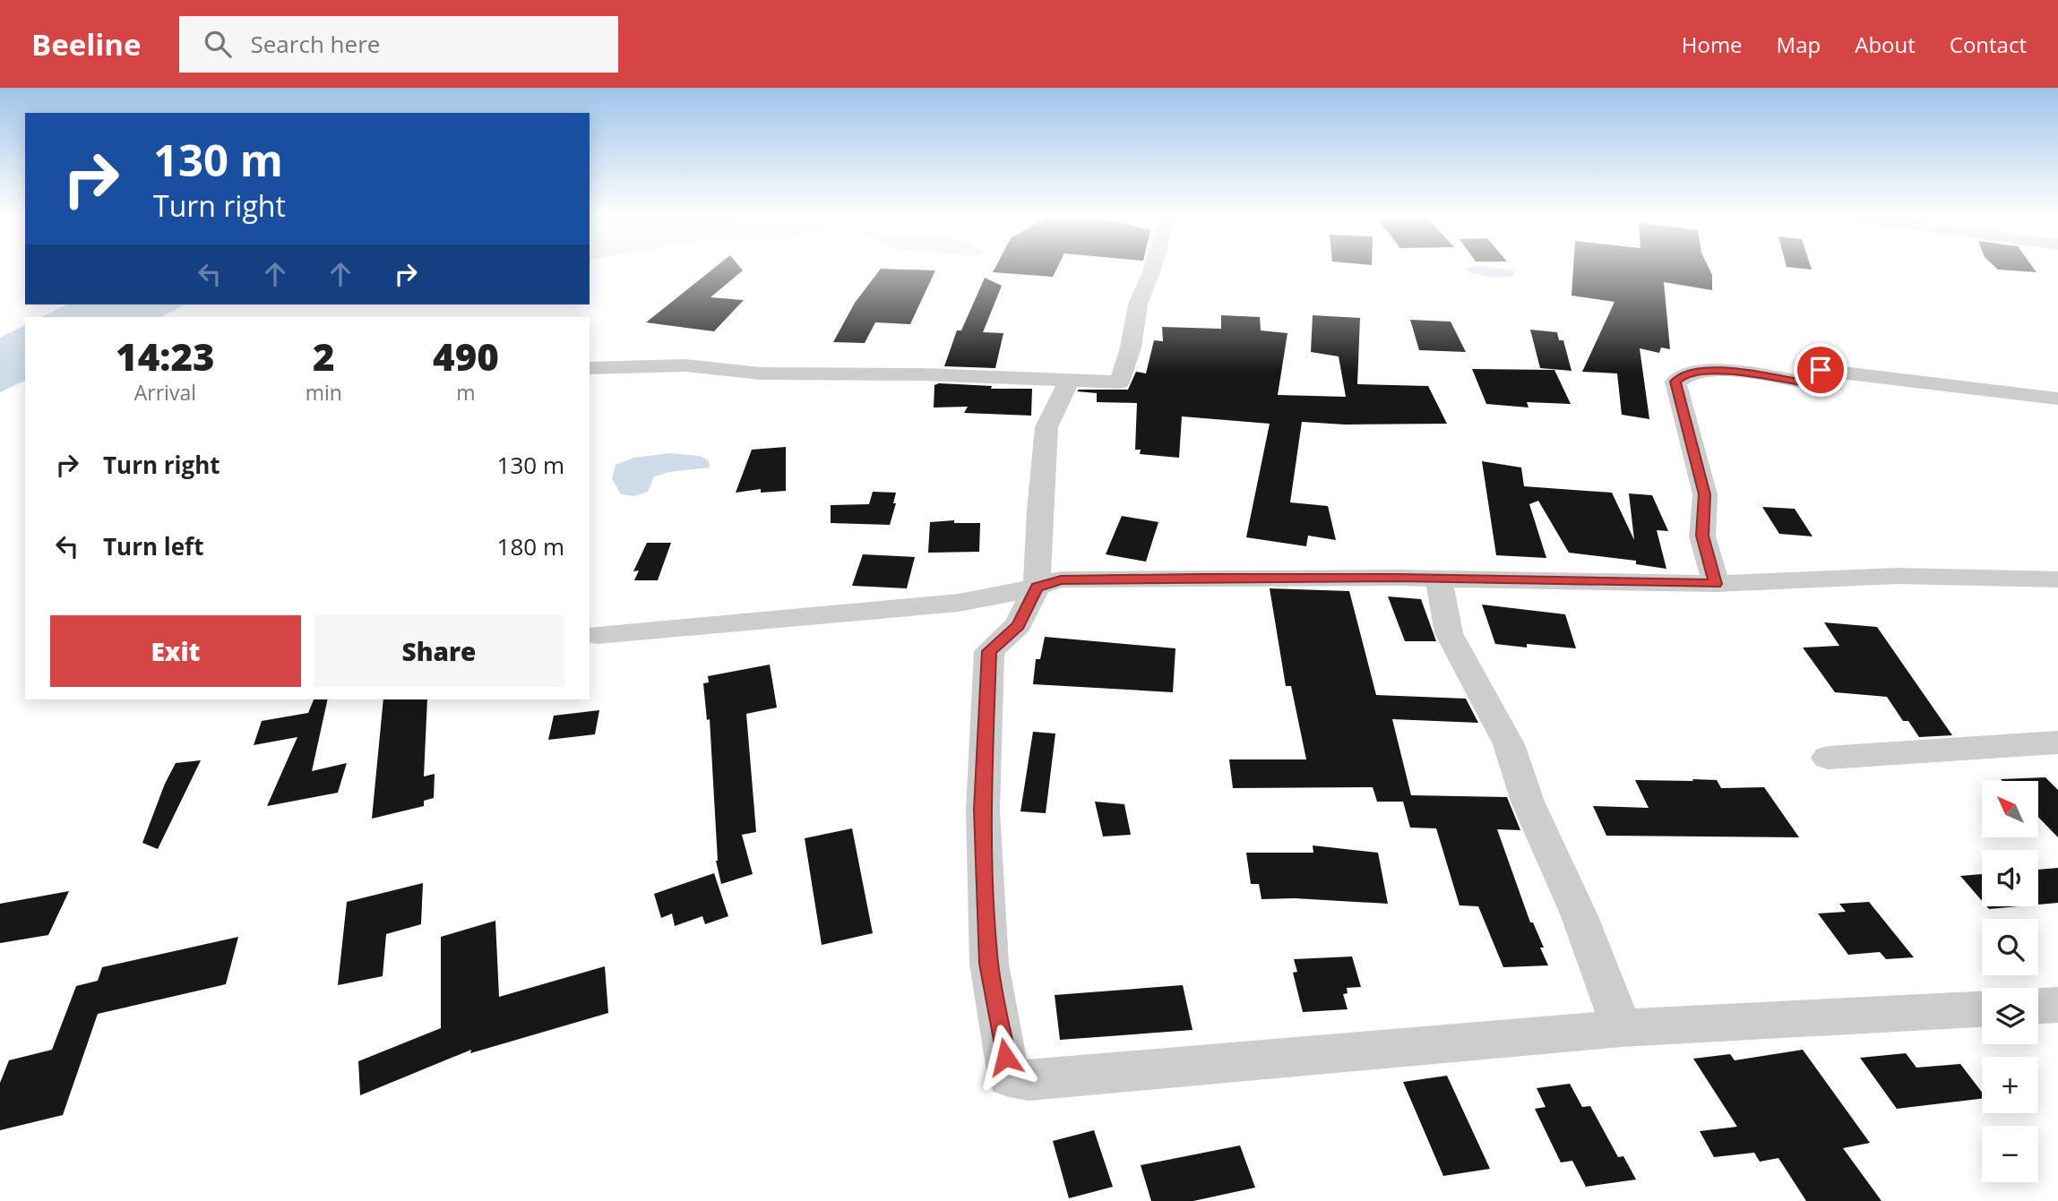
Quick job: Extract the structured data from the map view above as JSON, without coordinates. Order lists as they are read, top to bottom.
{
  "north": "top left",
  "page": {
    "header": "Beeline",
    "search": "Search here",
    "nav": [
      "Home",
      "Map",
      "About",
      "Contact"
    ],
    "turn": ["130 m", "Turn right"],
    "eta": [
      "14:23",
      "Arrival",
      "2",
      "min",
      "490",
      "m"
    ],
    "list": [
      {
        "name": "Turn right",
        "value": "130 m"
      },
      {
        "name": "Turn left",
        "value": "180 m"
      }
    ],
    "buttons": ["Exit", "Share"],
    "map_buttons": ["+", "−"]
  }
}
